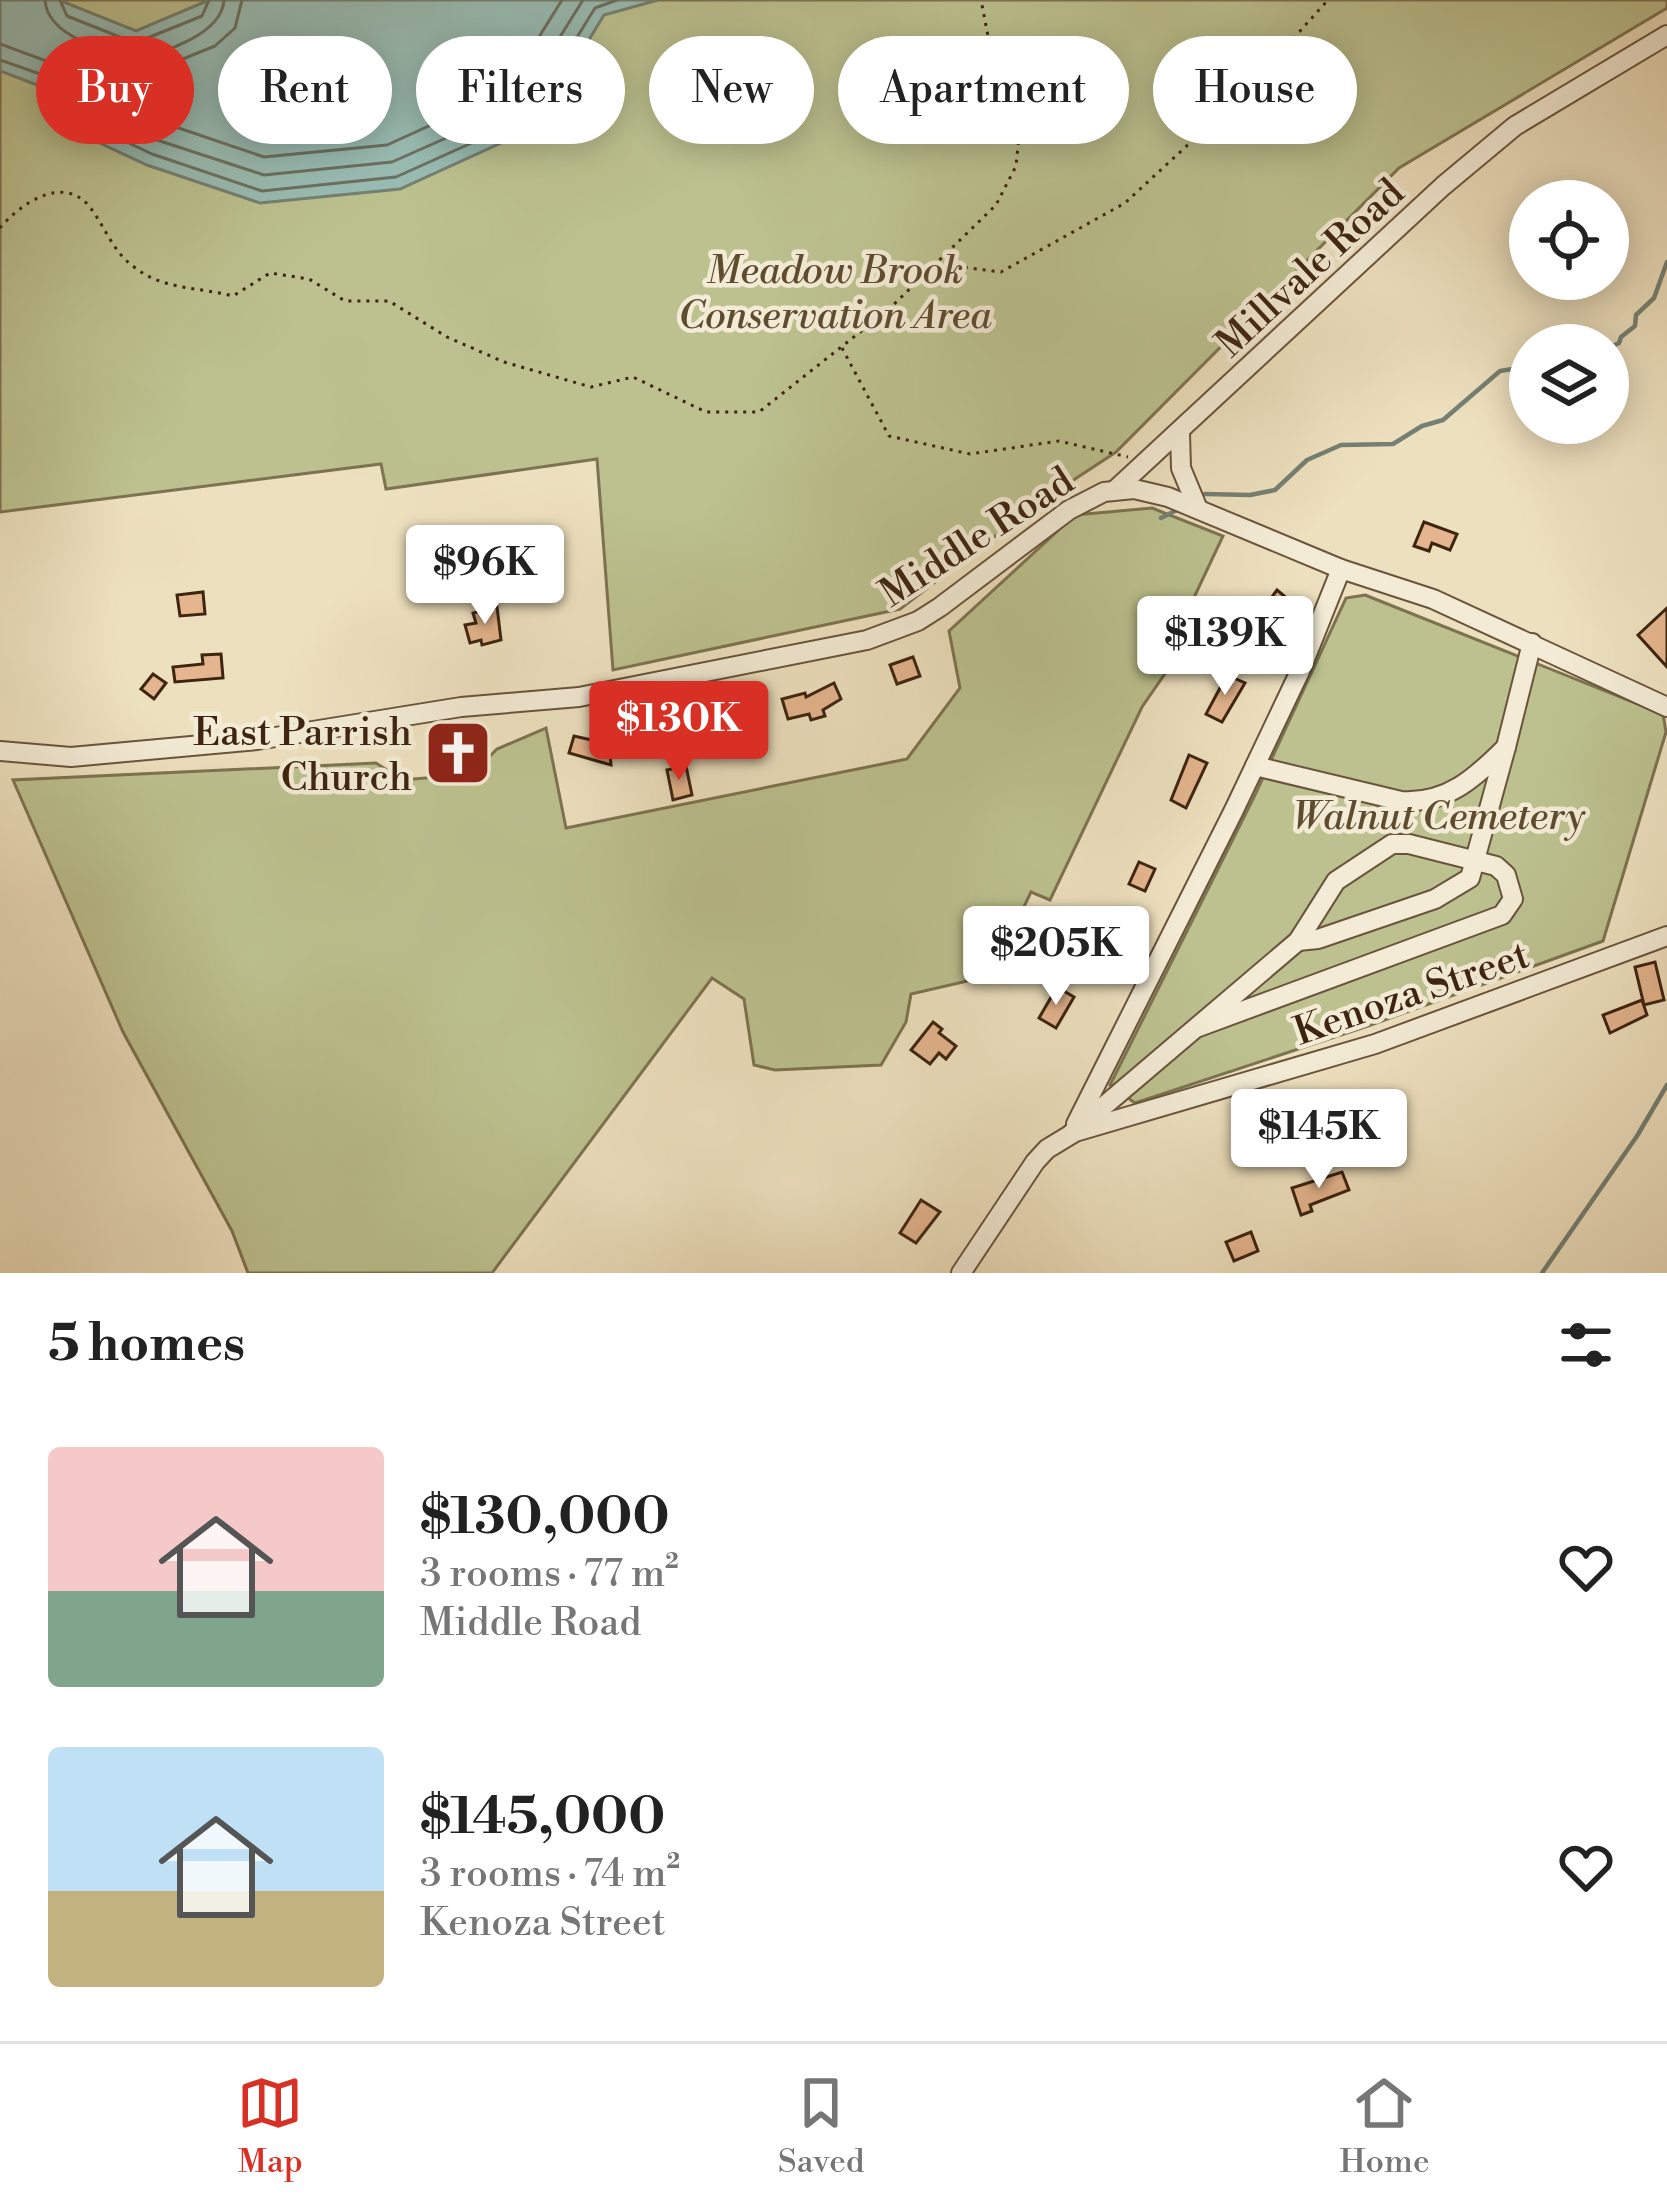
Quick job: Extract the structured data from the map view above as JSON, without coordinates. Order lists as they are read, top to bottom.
{
  "streets": {
    "street": ["Millvale Road", "Middle Road", "Kenoza Street"]
  },
  "crossings": [
    ["Millvale Road", "Middle Road"]
  ],
  "parks": ["Meadow Brook Conservation Area", "Walnut Cemetery"],
  "places": {
    "church": ["East Parrish Church"]
  },
  "page": {
    "chip": [
      "Buy",
      "Rent",
      "Filters",
      "New",
      "Apartment",
      "House"
    ],
    "price": [
      "$96K",
      "$139K",
      "$130K",
      "$205K",
      "$145K"
    ],
    "heading": "5 homes",
    "list": [
      {
        "name": "$130,000",
        "note": "3 rooms · 77 m² · Middle Road"
      },
      {
        "name": "$145,000",
        "note": "3 rooms · 74 m² · Kenoza Street"
      }
    ],
    "tabs": ["Map", "Saved", "Home"]
  }
}
